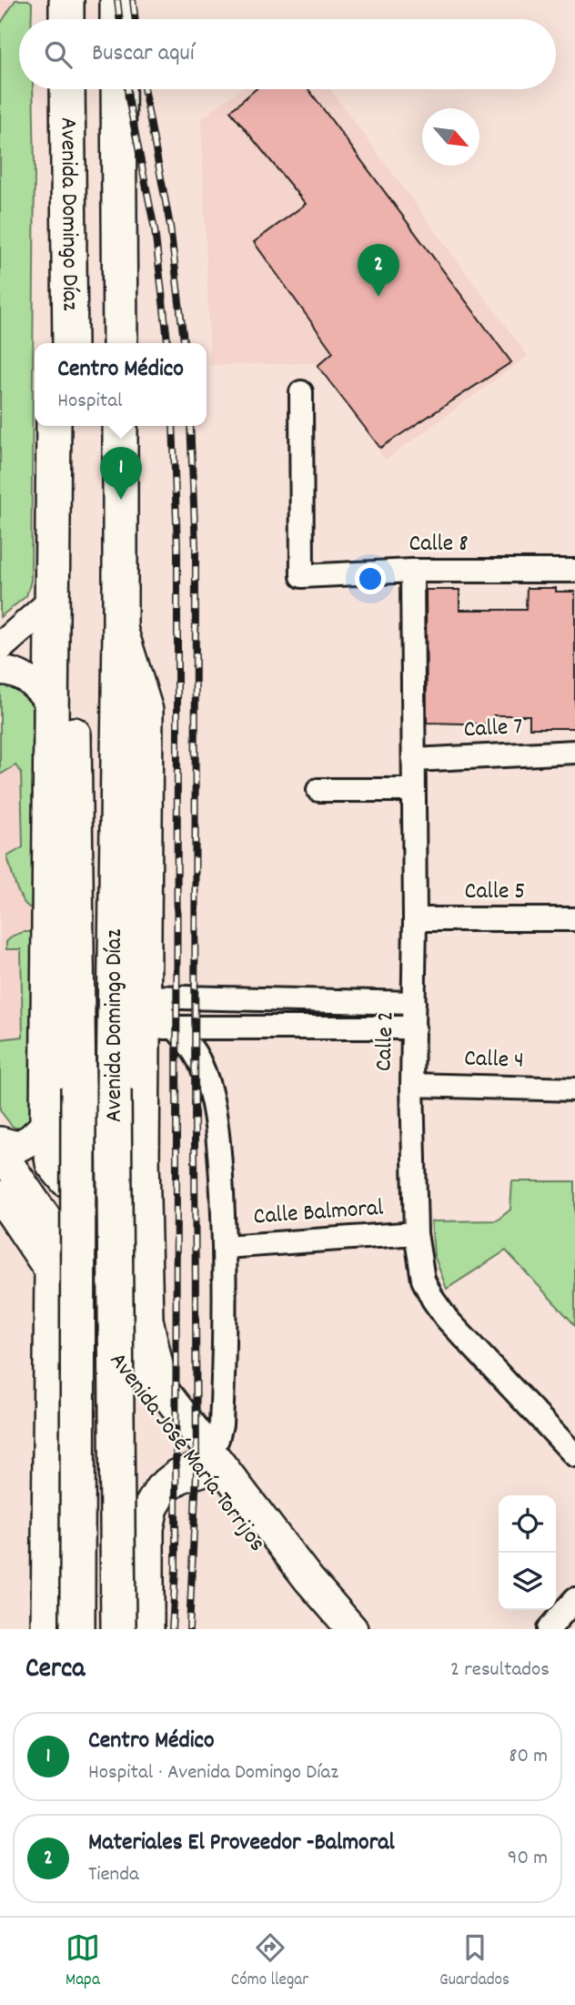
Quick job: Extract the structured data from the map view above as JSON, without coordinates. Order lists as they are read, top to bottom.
{
  "streets": {
    "main road": ["Avenida Domingo Díaz", "Avenida José María Torrijos"],
    "street": [
      "Calle 8",
      "Calle 7",
      "Calle 5",
      "Calle 2",
      "Calle 4",
      "Calle Balmoral"
    ]
  },
  "crossings": [
    ["Calle 8", "Calle 2"],
    ["Calle 7", "Calle 2"],
    ["Calle 5", "Calle 2"],
    ["Calle 2", "Calle 4"],
    ["Calle 2", "Calle Balmoral"]
  ],
  "north": "bottom right",
  "page": {
    "search": "Buscar aquí",
    "pins": ["2", "1"],
    "popup": ["Centro Médico", "Hospital"],
    "heading": ["Cerca", "2 resultados"],
    "list": [
      {
        "mark": "1",
        "name": "Centro Médico",
        "note": "Hospital · Avenida Domingo Díaz",
        "value": "80 m"
      },
      {
        "mark": "2",
        "name": "Materiales El Proveedor -Balmoral",
        "note": "Tienda",
        "value": "90 m"
      }
    ],
    "nav": ["Mapa", "Cómo llegar", "Guardados"]
  }
}
